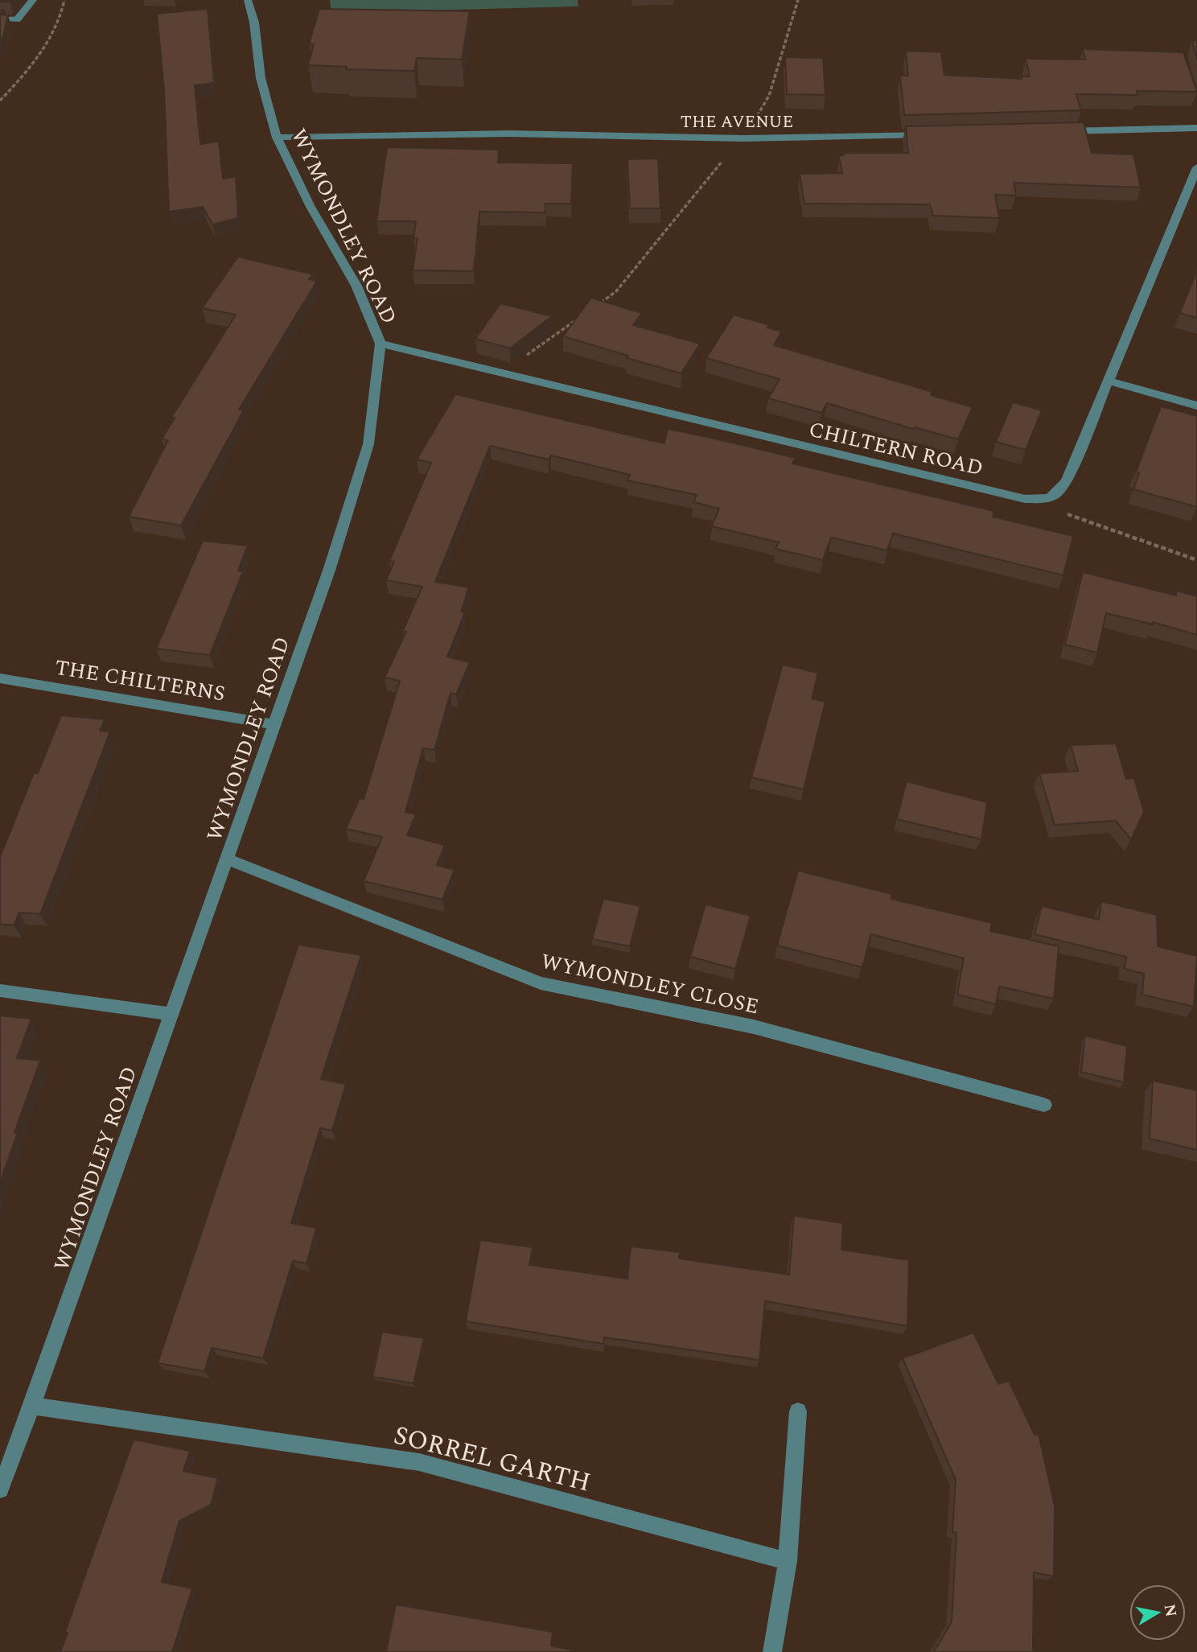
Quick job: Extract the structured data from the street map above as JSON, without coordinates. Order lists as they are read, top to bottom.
{
  "streets": {
    "street": [
      "THE AVENUE",
      "WYMONDLEY ROAD",
      "CHILTERN ROAD",
      "THE CHILTERNS",
      "WYMONDLEY CLOSE",
      "SORREL GARTH"
    ]
  },
  "crossings": [
    ["THE AVENUE", "WYMONDLEY ROAD"],
    ["WYMONDLEY ROAD", "CHILTERN ROAD"],
    ["WYMONDLEY ROAD", "THE CHILTERNS"],
    ["WYMONDLEY ROAD", "WYMONDLEY CLOSE"],
    ["WYMONDLEY ROAD", "SORREL GARTH"]
  ],
  "north": "right"
}
